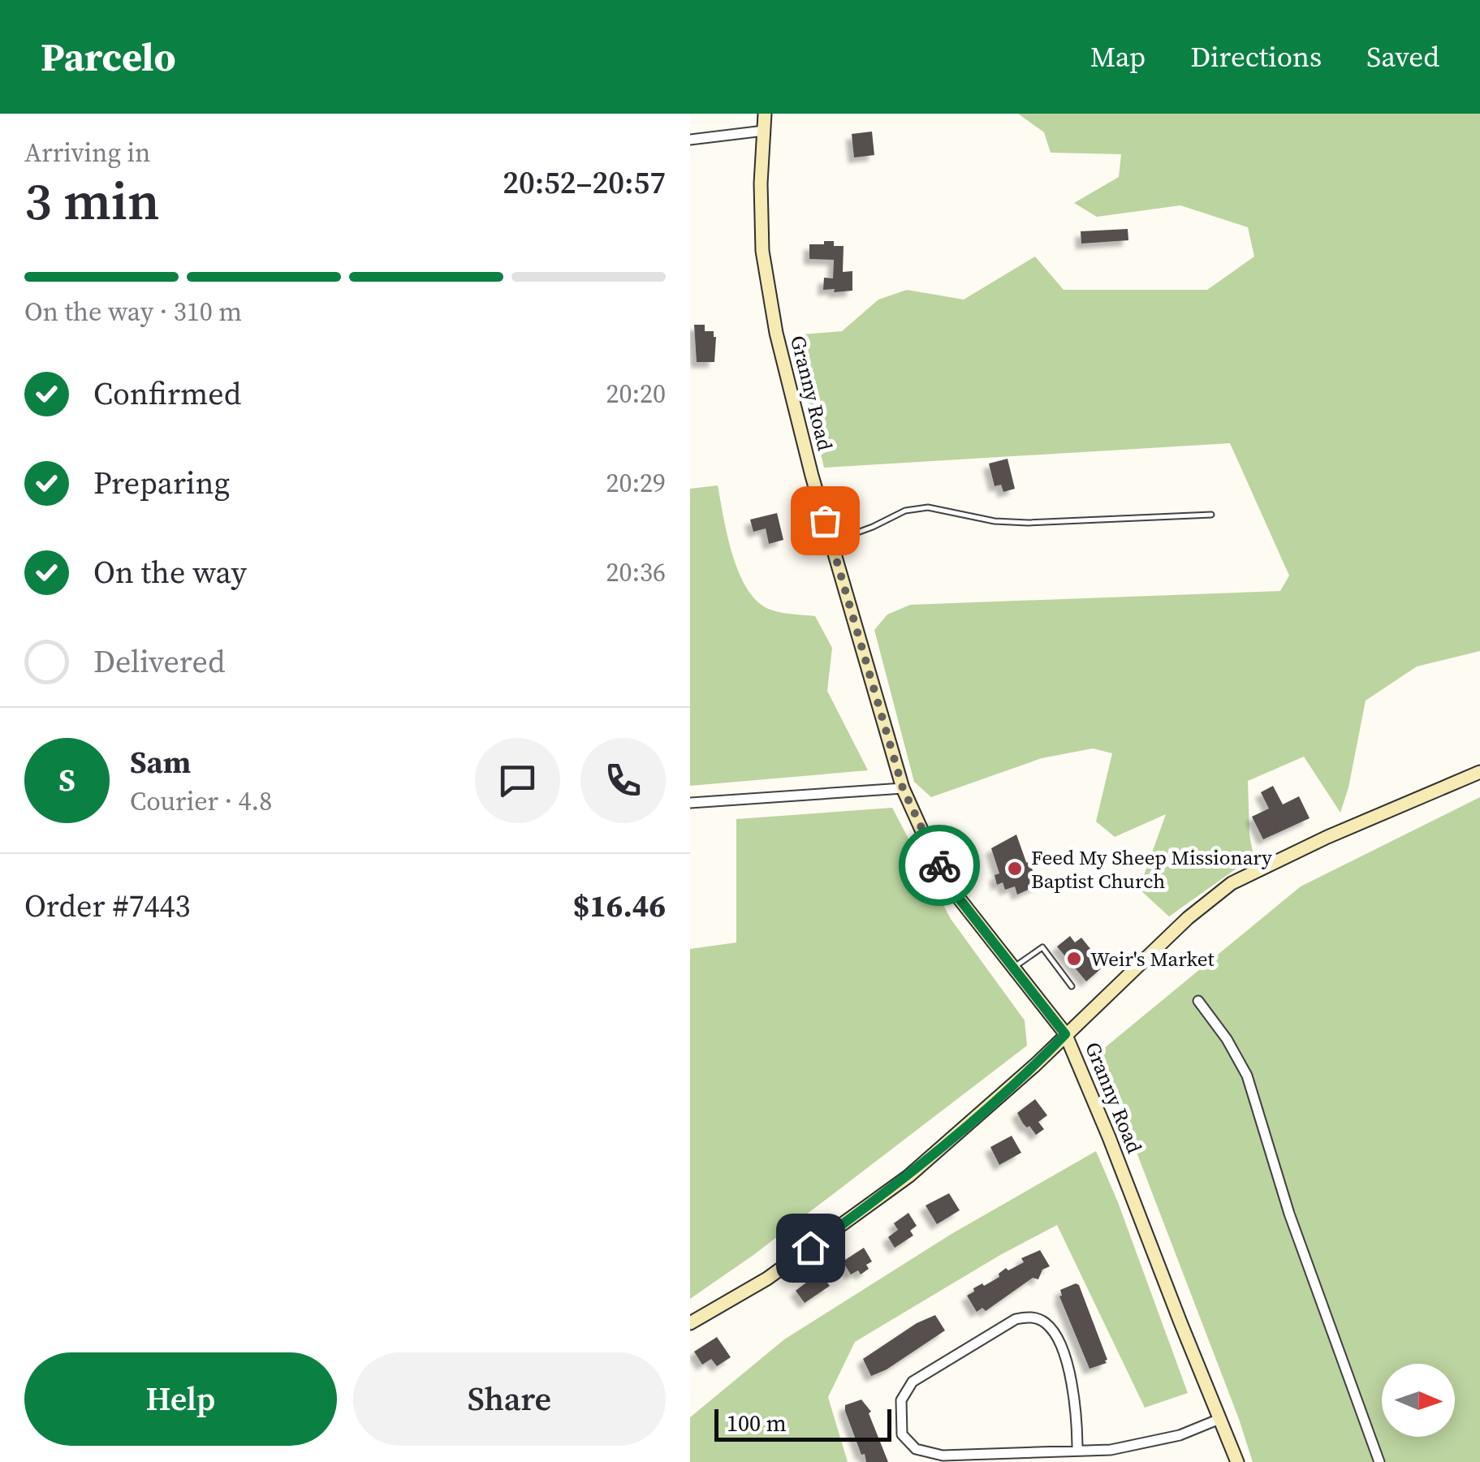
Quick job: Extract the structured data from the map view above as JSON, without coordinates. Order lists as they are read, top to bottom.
{
  "streets": {
    "street": ["Granny Road"]
  },
  "places": ["Feed My Sheep Missionary Baptist Church", "Weir's Market"],
  "scale_bar": "100 m",
  "north": "right",
  "page": {
    "header": "Parcelo",
    "nav": ["Map", "Directions", "Saved"],
    "heading": ["3 min", "Arriving in", "20:52–20:57"],
    "panel": [
      "Sam",
      "Courier · 4.8",
      "Order #7443",
      "$16.46"
    ],
    "bar": "On the way · 310 m",
    "list": [
      ["Confirmed", "20:20"],
      ["Preparing", "20:29"],
      ["On the way", "20:36"],
      "Delivered"
    ],
    "round": "S",
    "buttons": ["Help", "Share"],
    "scale": "100 m"
  }
}
